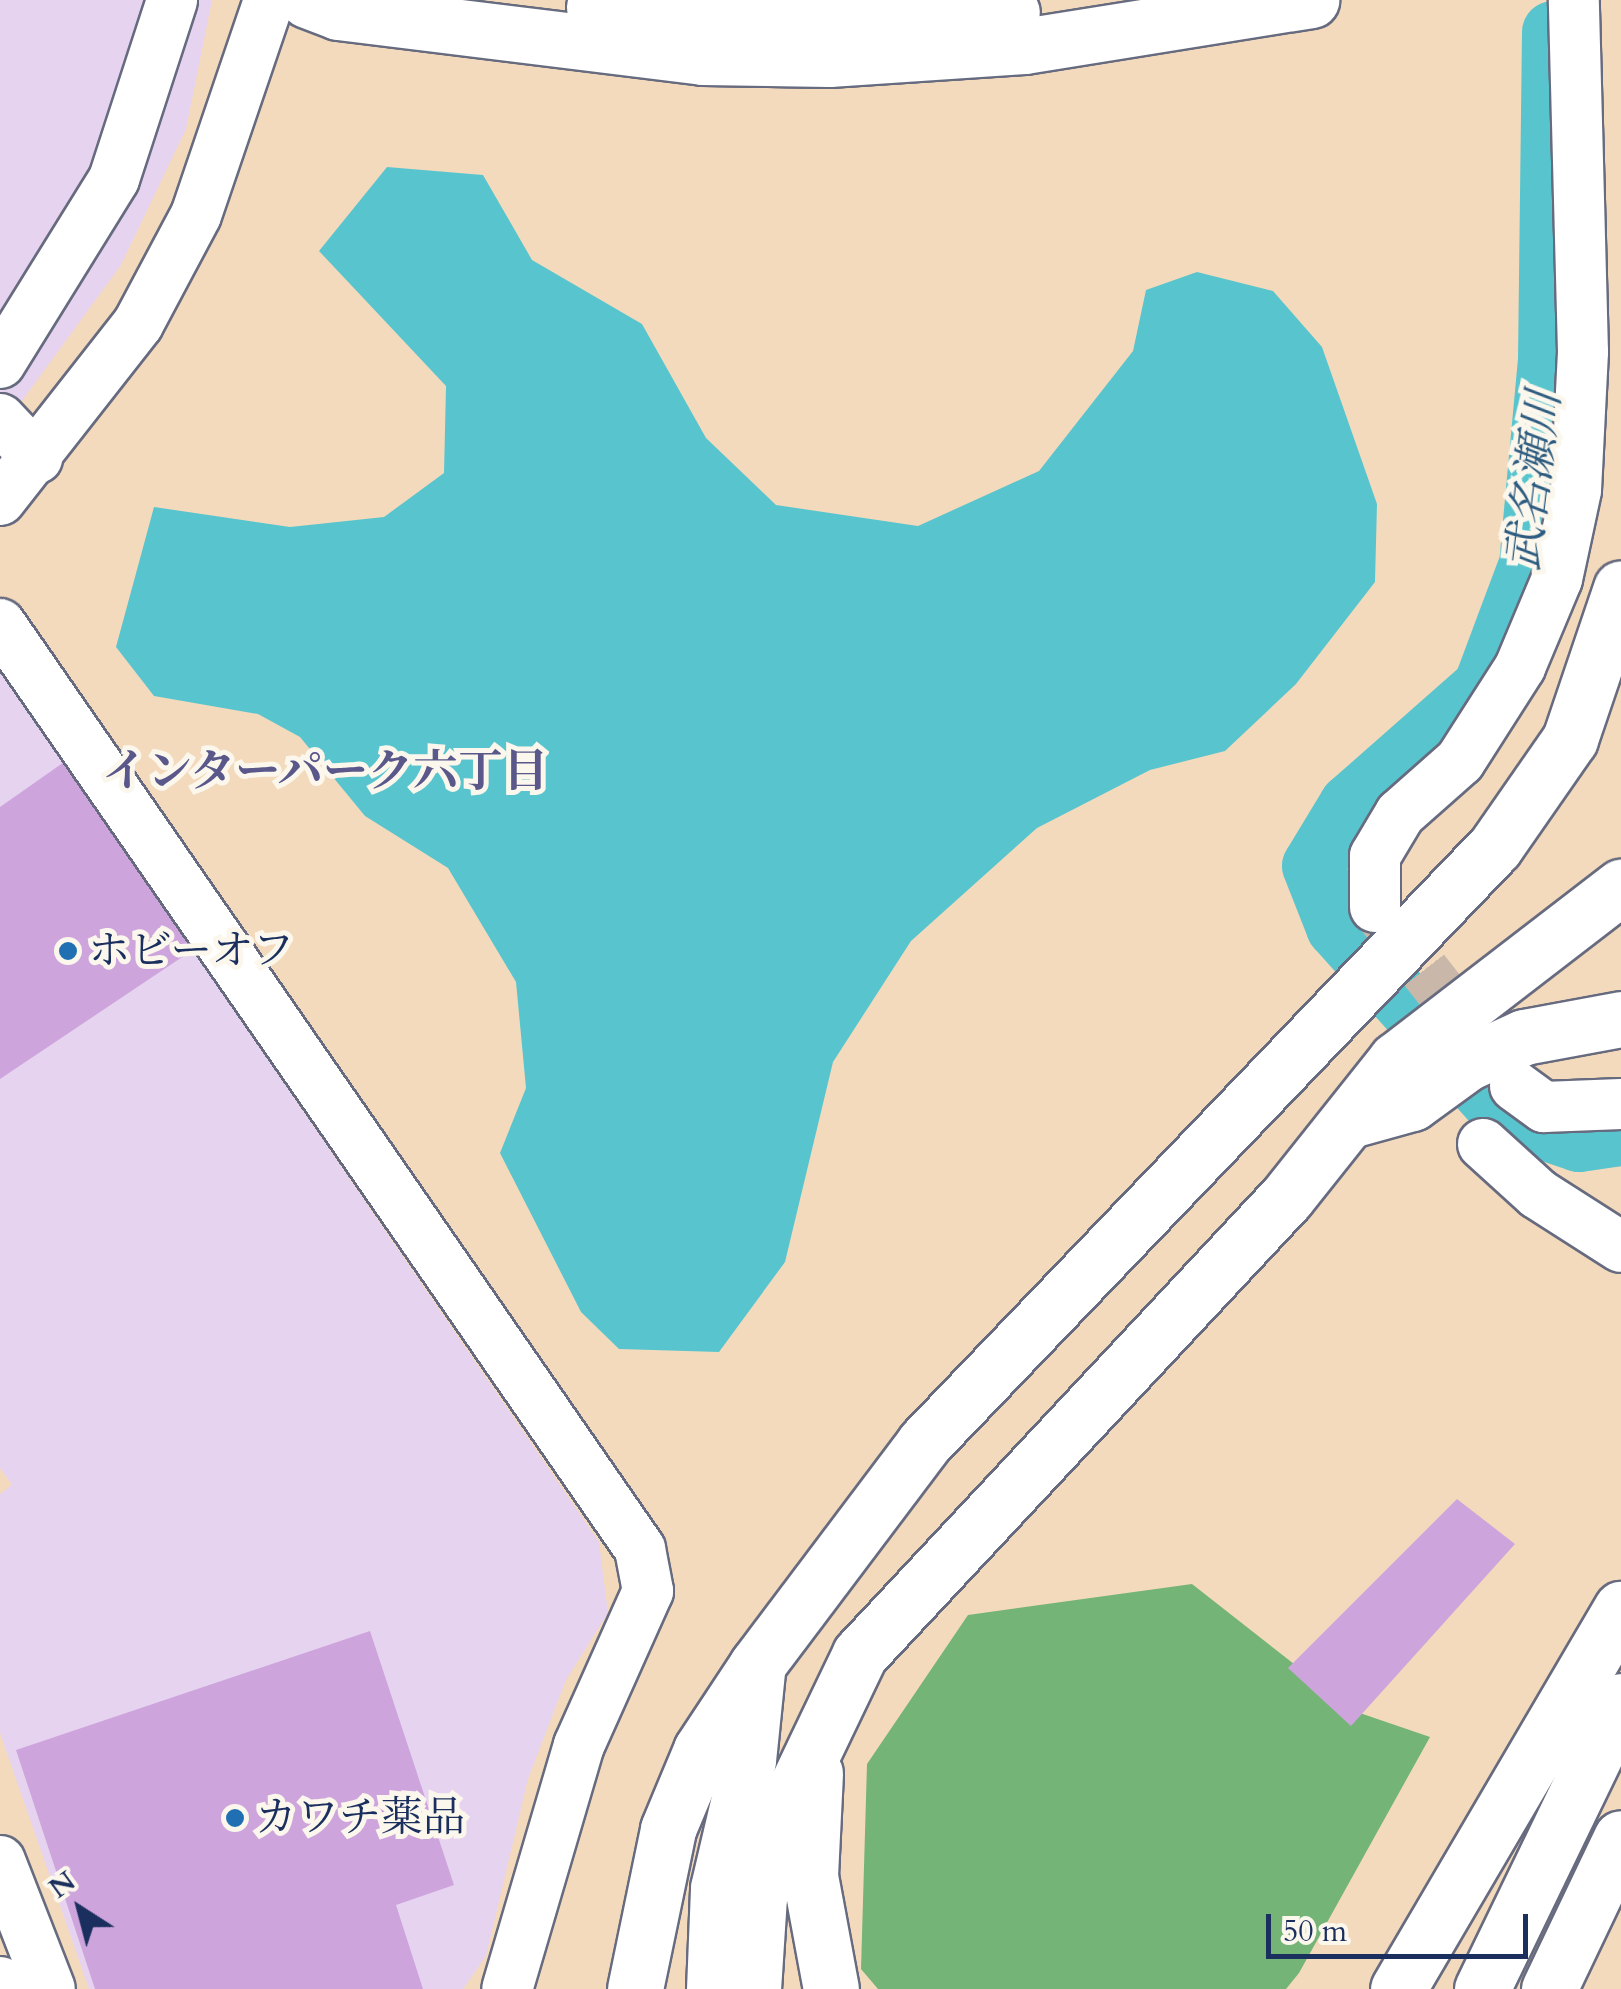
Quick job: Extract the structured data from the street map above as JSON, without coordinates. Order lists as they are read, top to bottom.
{
  "districts": ["インターパーク六丁目"],
  "water": ["武名瀬川"],
  "places": ["ホビーオフ", "カワチ薬品"],
  "scale_bar": "50 m",
  "north": "top left"
}
